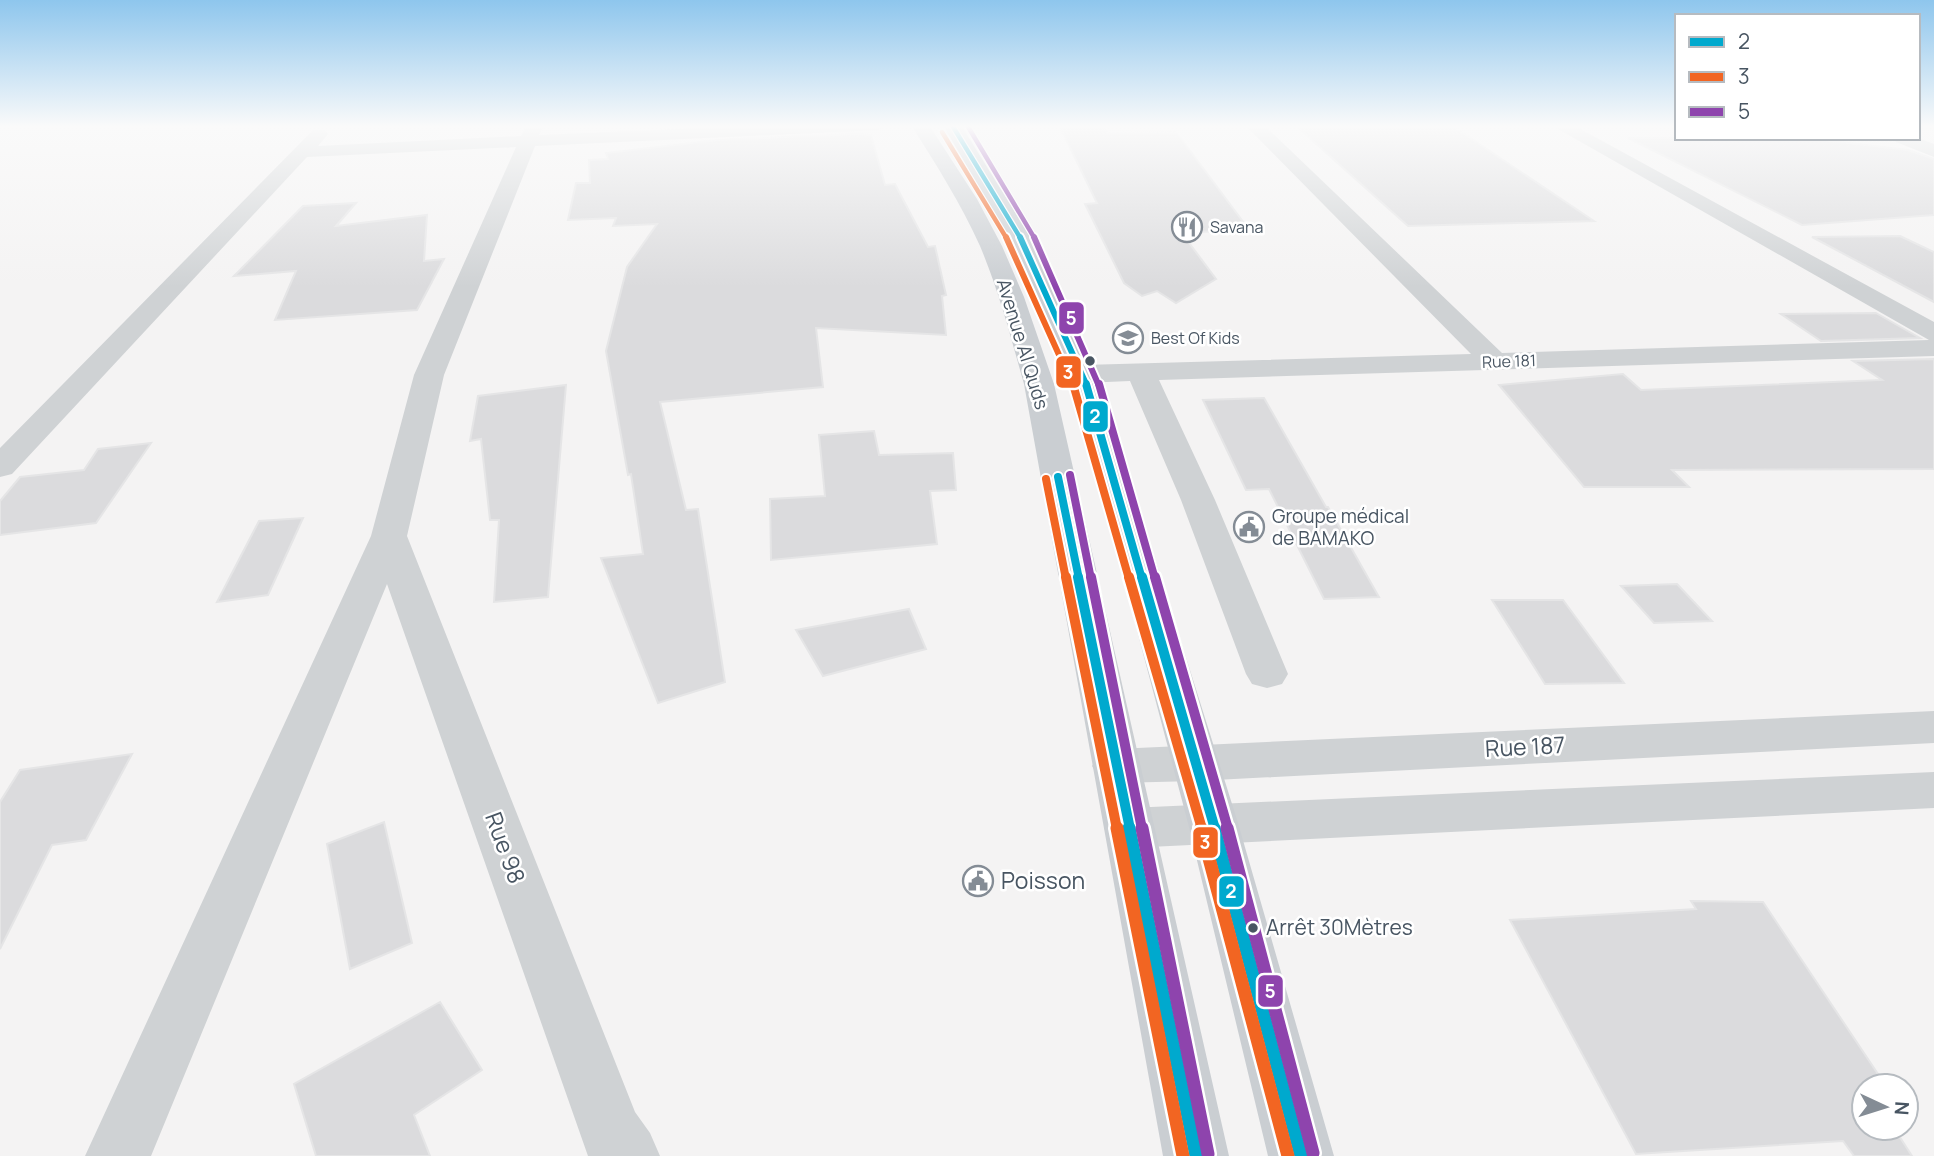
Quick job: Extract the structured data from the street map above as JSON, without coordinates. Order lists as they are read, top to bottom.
{
  "streets": {
    "main road": ["Avenue Al Quds"],
    "street": ["Rue 181", "Rue 187", "Rue 98"]
  },
  "crossings": [
    ["Avenue Al Quds", "Rue 181"],
    ["Avenue Al Quds", "Rue 187"]
  ],
  "places": {
    "restaurant": ["Savana"],
    "school or university": ["Best Of Kids"],
    "public building": ["Groupe médical de BAMAKO", "Poisson"],
    "other": ["Arrêt 30Mètres"]
  },
  "lines": ["transit line 2", "transit line 3", "transit line 5"],
  "legend": ["2", "3", "5"],
  "north": "right"
}
